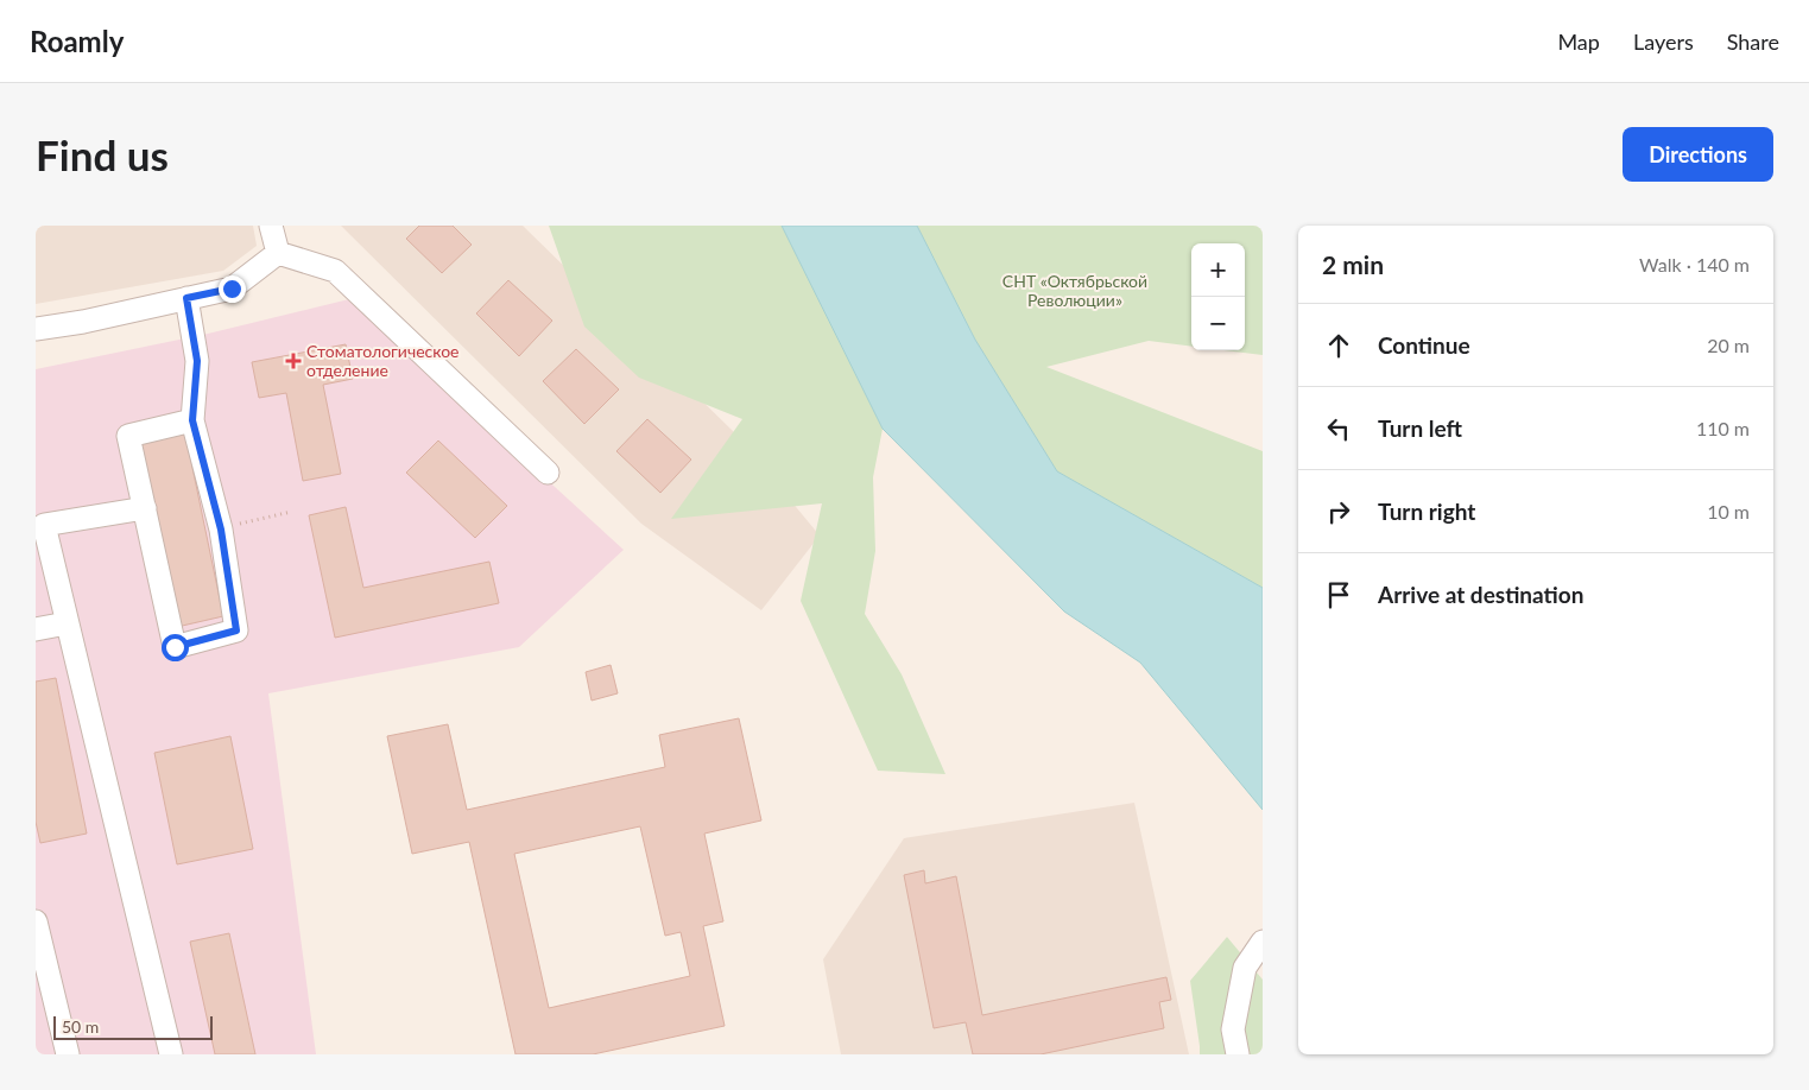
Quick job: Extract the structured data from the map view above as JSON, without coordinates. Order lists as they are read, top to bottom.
{
  "parks": ["СНТ «Октябрьской Революции»"],
  "places": {
    "health": ["Стоматологическое отделение"]
  },
  "scale_bar": "50 m",
  "page": {
    "header": "Roamly",
    "nav": ["Map", "Layers", "Share"],
    "buttons": "Directions",
    "title": "Find us",
    "heading": ["2 min", "Walk · 140 m"],
    "map_buttons": ["+", "−"],
    "list": [
      ["Continue", "20 m"],
      ["Turn left", "110 m"],
      ["Turn right", "10 m"],
      "Arrive at destination"
    ],
    "scale": "50 m"
  }
}
